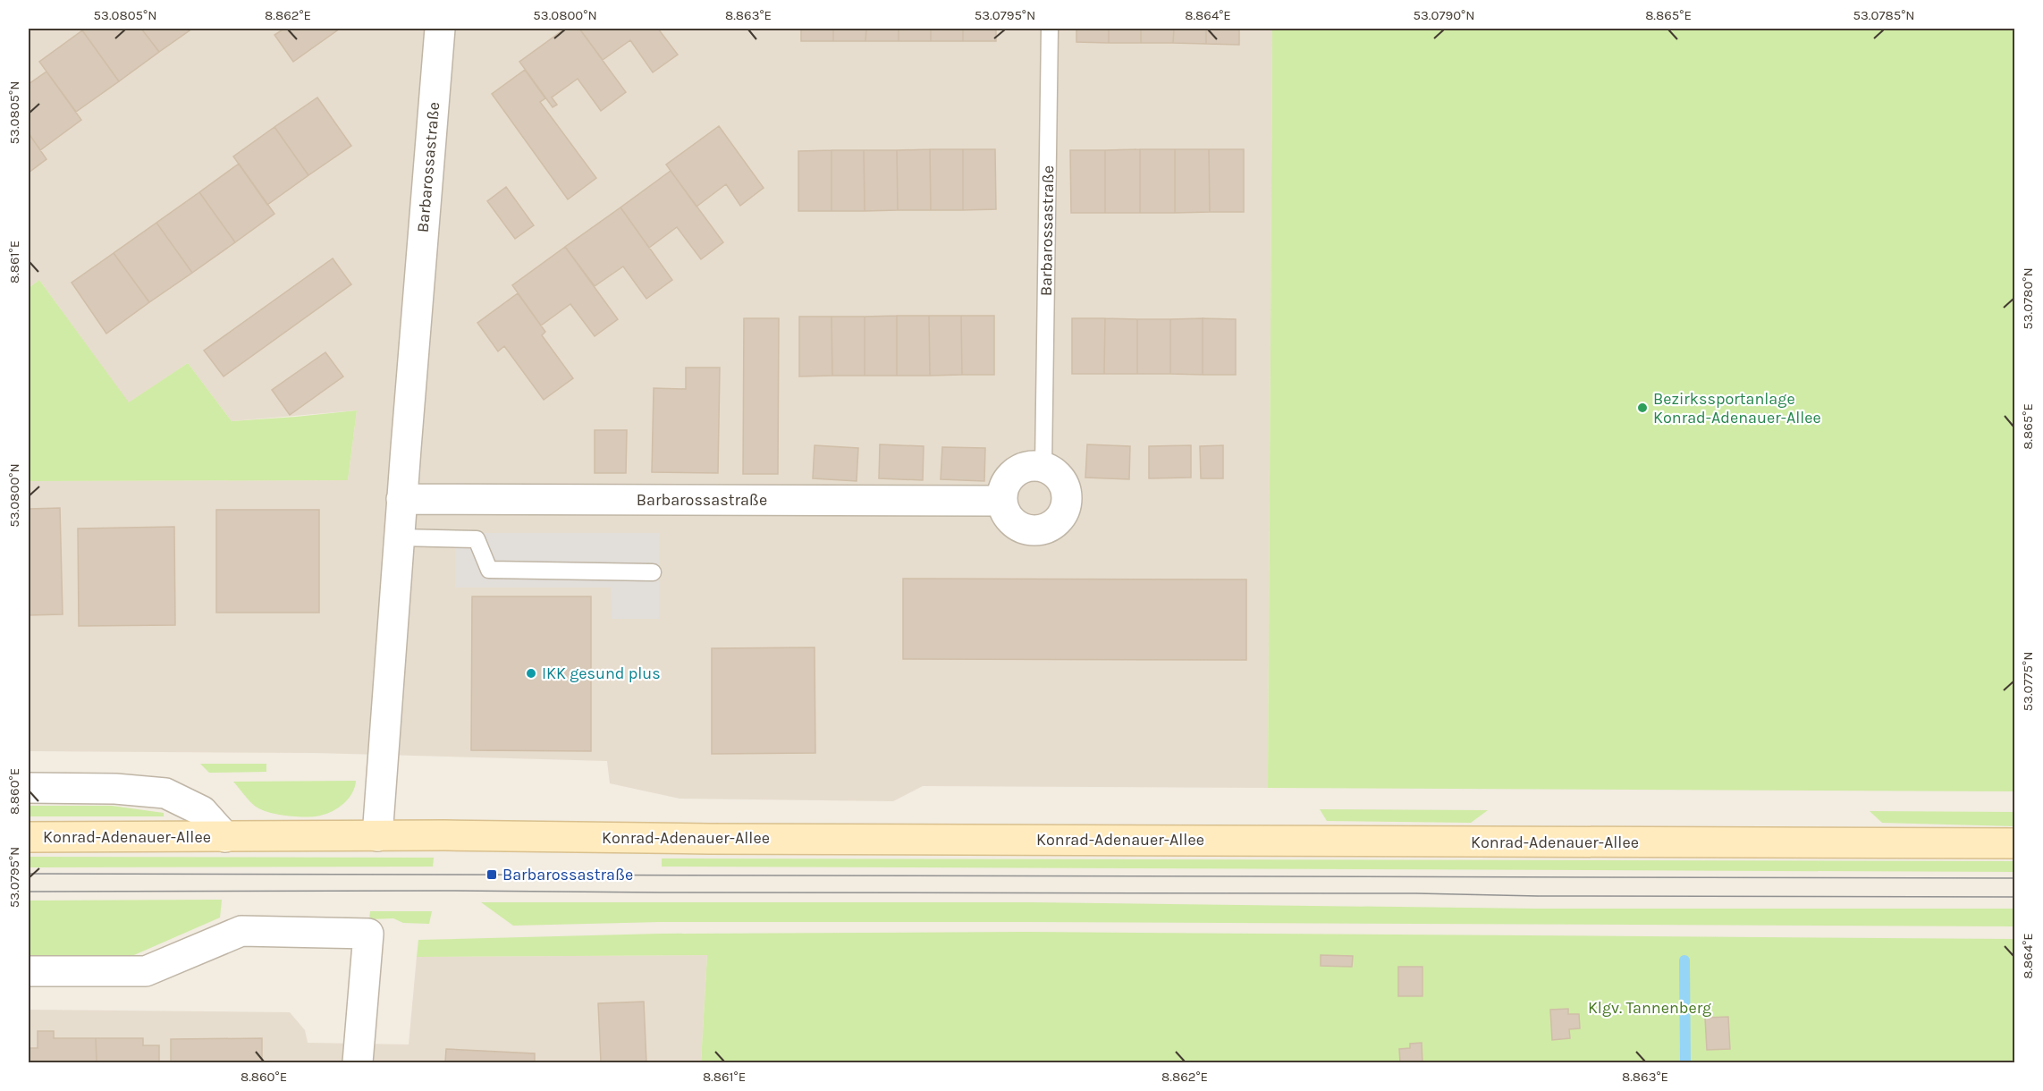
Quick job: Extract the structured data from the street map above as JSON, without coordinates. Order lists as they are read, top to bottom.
{
  "streets": {
    "main road": ["Konrad-Adenauer-Allee"],
    "street": ["Barbarossastraße"]
  },
  "crossings": [
    ["Barbarossastraße", "Konrad-Adenauer-Allee"]
  ],
  "parks": ["Klgv. Tannenberg"],
  "places": {
    "other": ["Bezirkssportanlage Konrad-Adenauer-Allee", "IKK gesund plus"],
    "transit": ["Barbarossastraße"]
  },
  "coordinates": [
    "53.0805°N",
    "8.862°E",
    "53.0800°N",
    "8.863°E",
    "53.0795°N",
    "8.864°E",
    "53.0790°N",
    "8.865°E",
    "53.0785°N",
    "8.861°E",
    "53.0780°N",
    "53.0775°N",
    "8.860°E"
  ]
}
